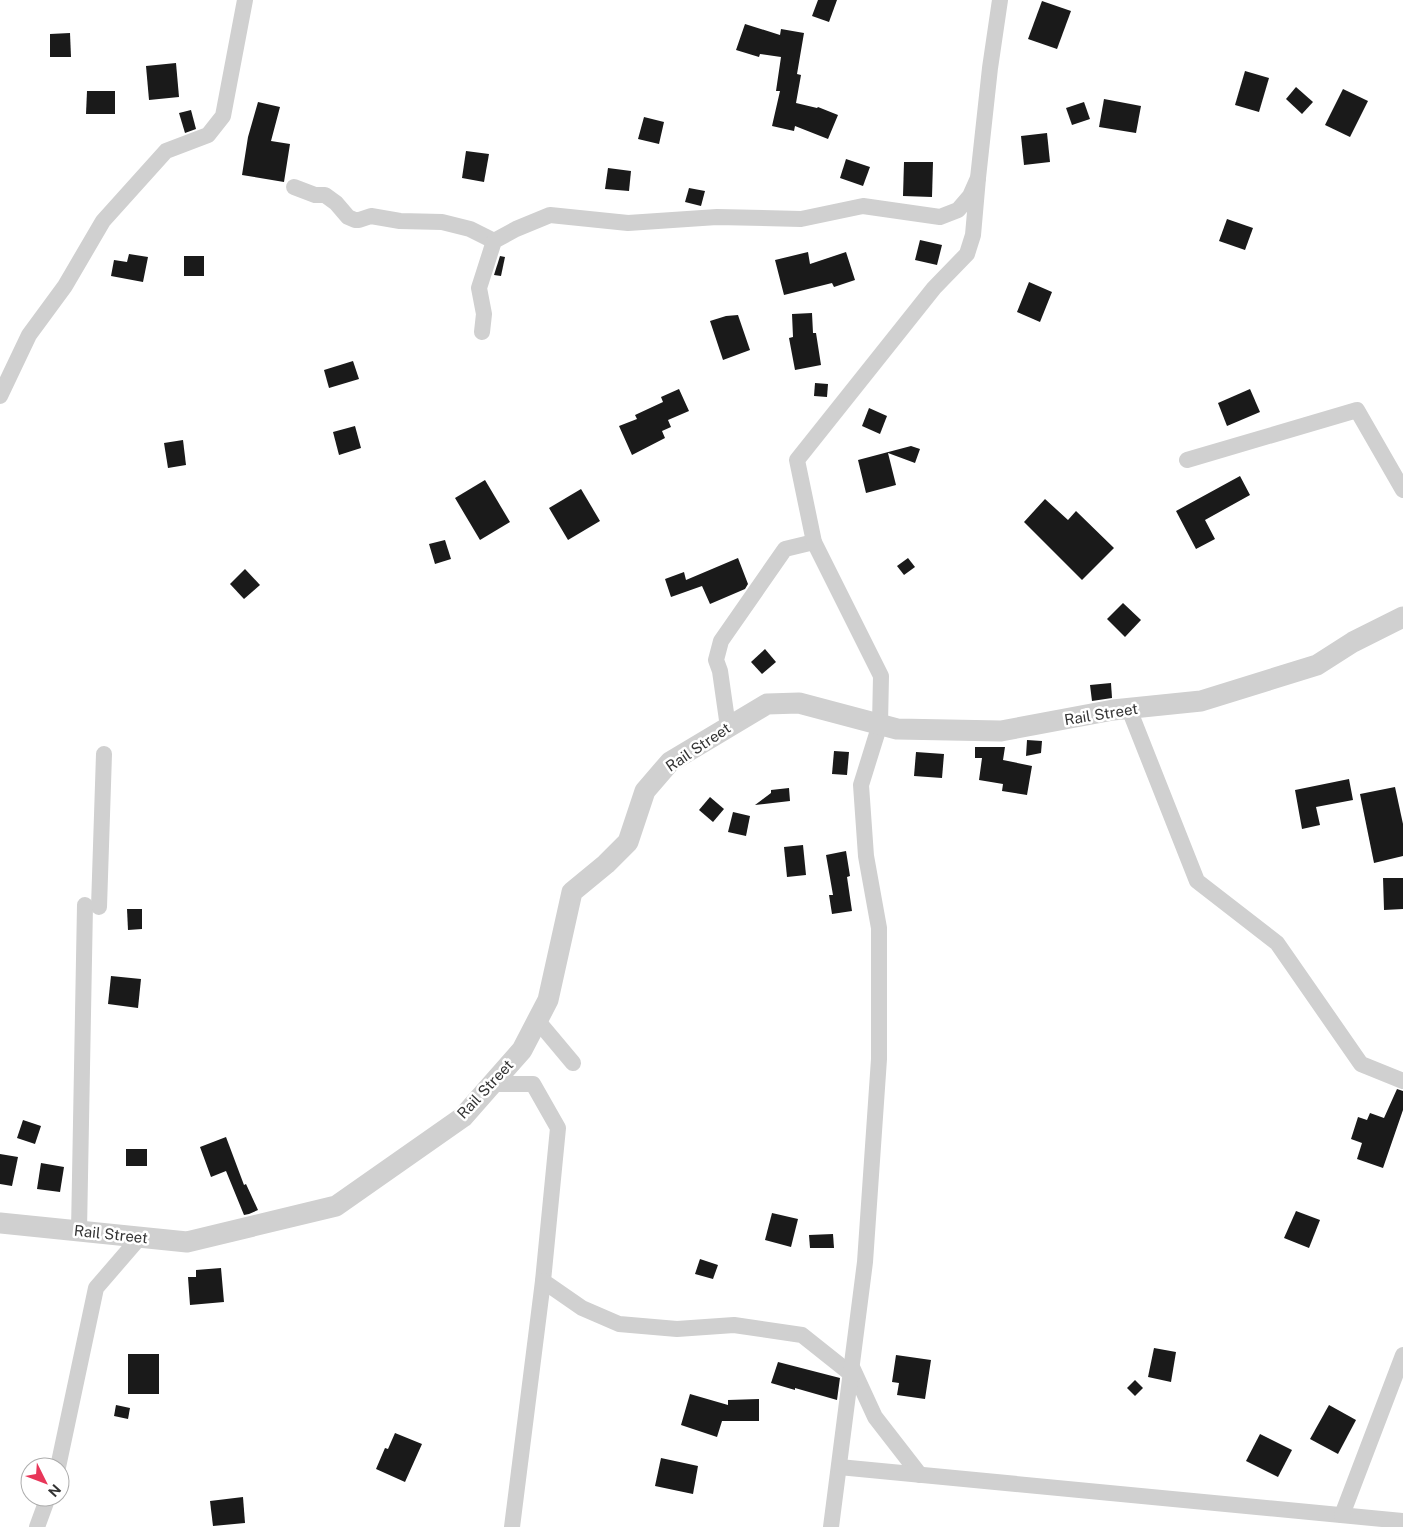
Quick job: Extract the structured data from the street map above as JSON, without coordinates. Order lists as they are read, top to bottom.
{
  "streets": {
    "street": ["Rail Street"]
  },
  "north": "bottom right"
}
